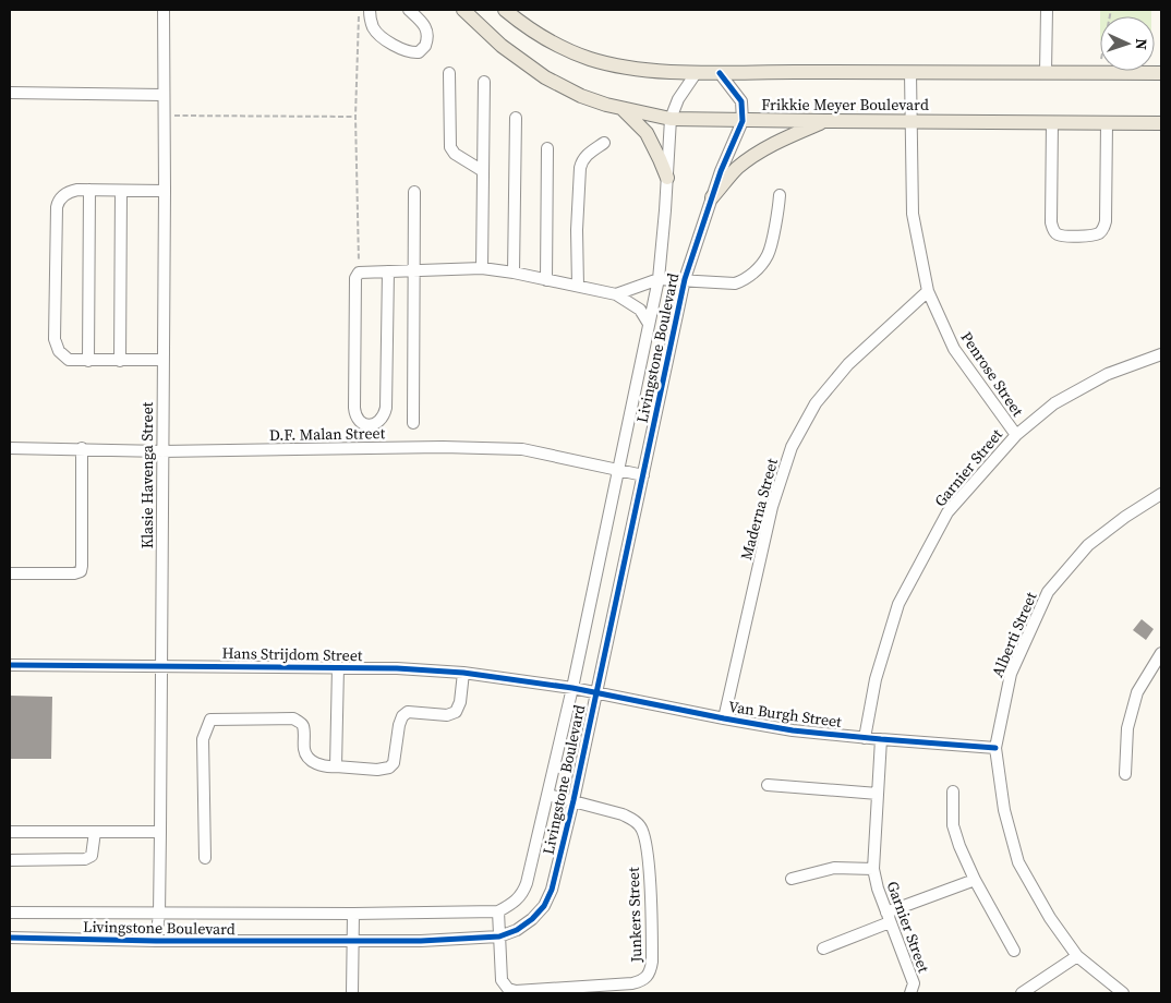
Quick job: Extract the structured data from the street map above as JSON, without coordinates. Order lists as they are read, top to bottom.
{
  "streets": {
    "main road": ["Frikkie Meyer Boulevard"],
    "street": [
      "Livingstone Boulevard",
      "Penrose Street",
      "D.F. Malan Street",
      "Garnier Street",
      "Klasie Havenga Street",
      "Maderna Street",
      "Alberti Street",
      "Hans Strijdom Street",
      "Van Burgh Street",
      "Junkers Street"
    ]
  },
  "crossings": [
    ["Frikkie Meyer Boulevard", "Livingstone Boulevard"],
    ["Frikkie Meyer Boulevard", "Penrose Street"],
    ["Livingstone Boulevard", "D.F. Malan Street"],
    ["Livingstone Boulevard", "Klasie Havenga Street"],
    ["Livingstone Boulevard", "Hans Strijdom Street"],
    ["Livingstone Boulevard", "Van Burgh Street"],
    ["Livingstone Boulevard", "Junkers Street"],
    ["Penrose Street", "Garnier Street"],
    ["Penrose Street", "Maderna Street"],
    ["D.F. Malan Street", "Klasie Havenga Street"],
    ["Garnier Street", "Van Burgh Street"],
    ["Klasie Havenga Street", "Hans Strijdom Street"],
    ["Maderna Street", "Van Burgh Street"],
    ["Alberti Street", "Van Burgh Street"],
    ["Hans Strijdom Street", "Van Burgh Street"]
  ],
  "north": "right"
}
